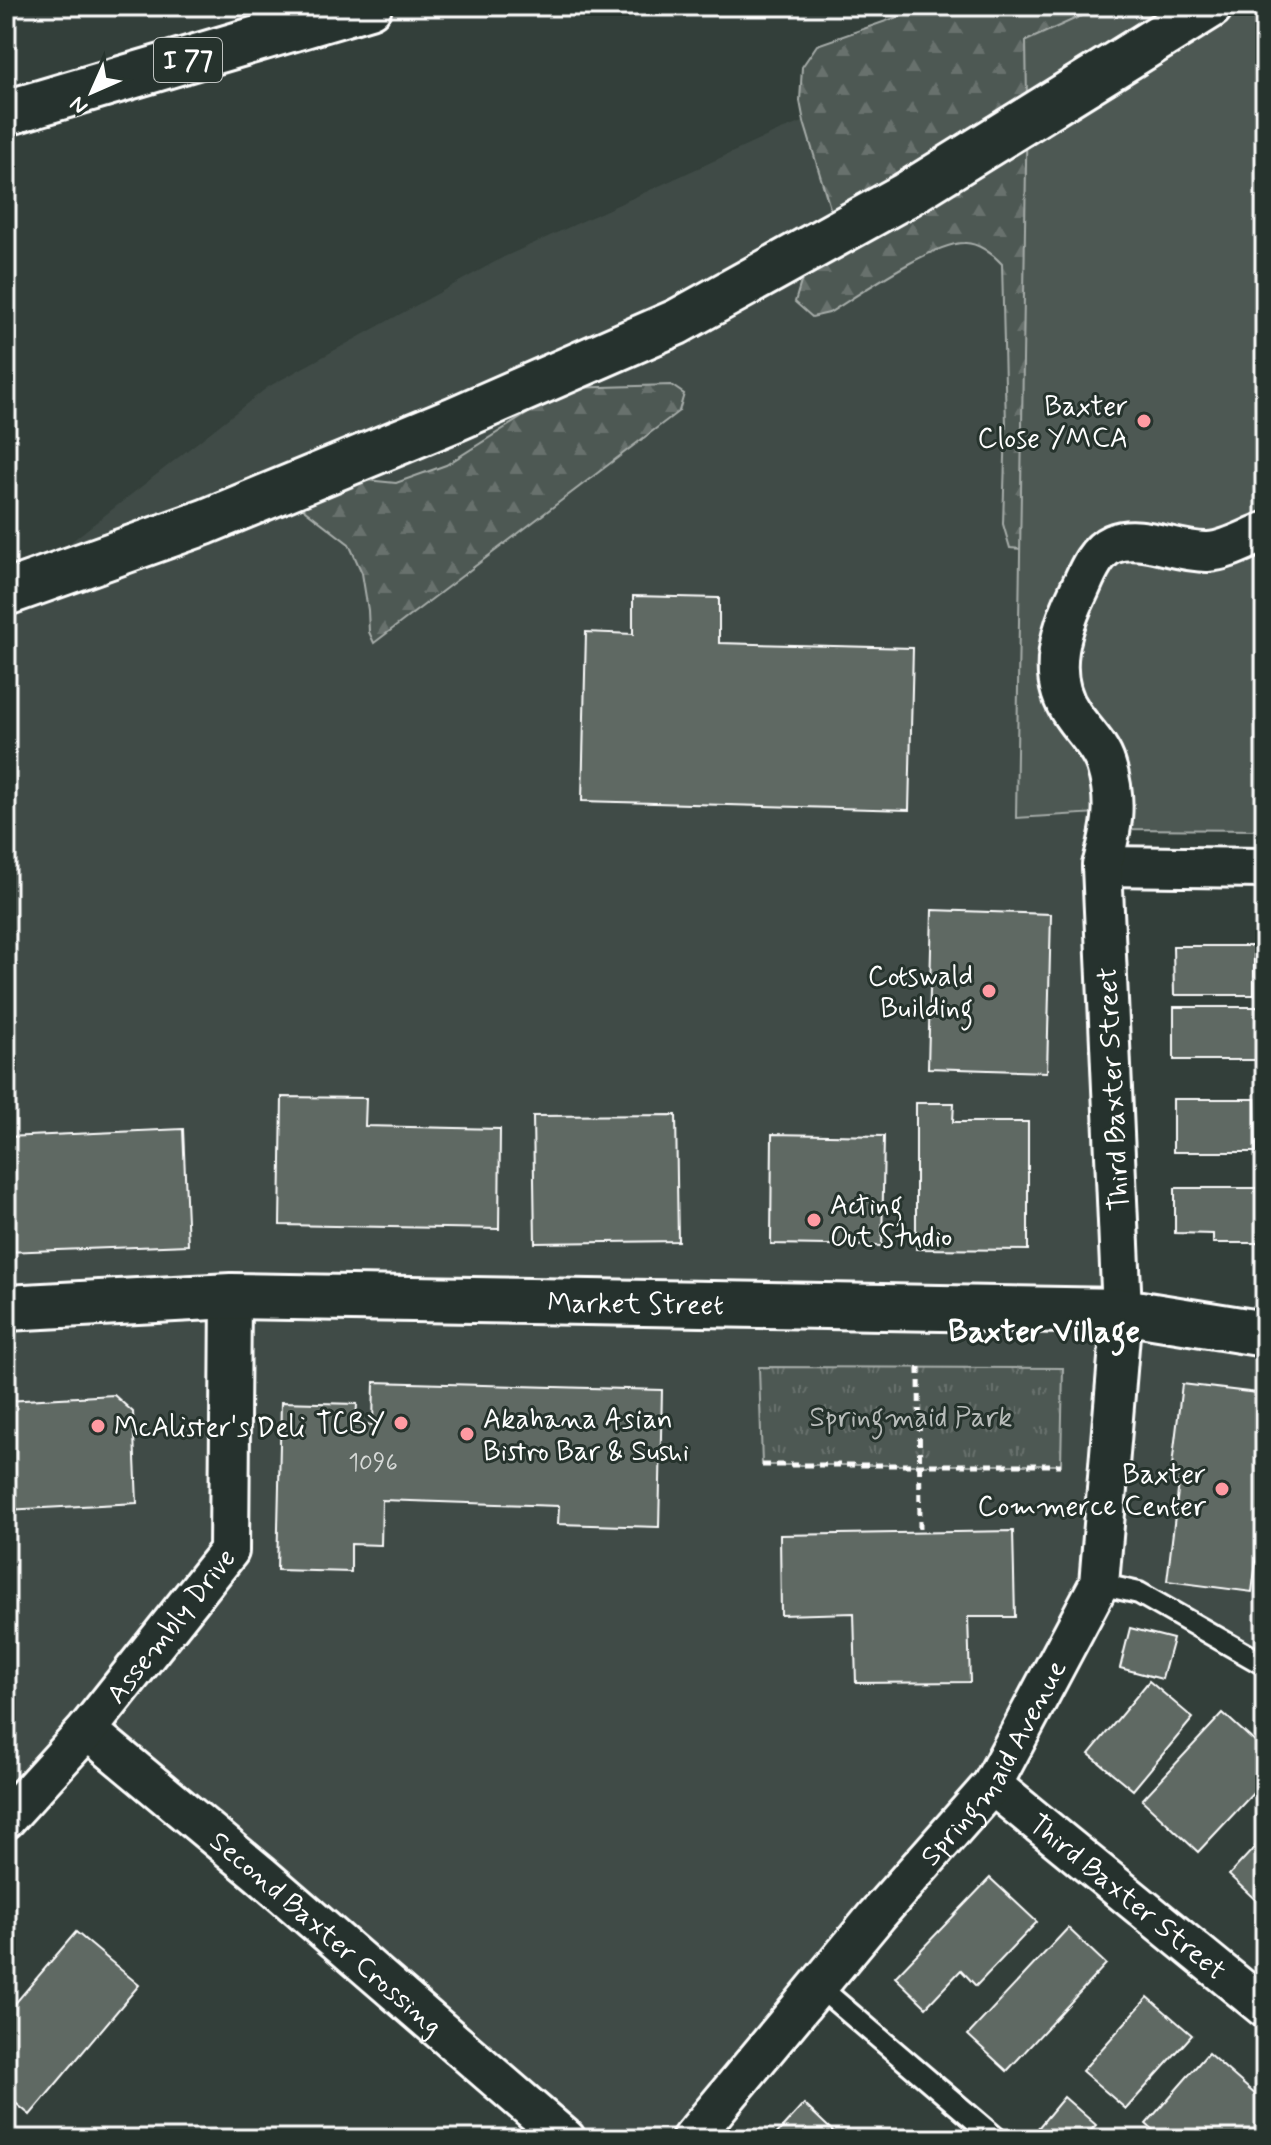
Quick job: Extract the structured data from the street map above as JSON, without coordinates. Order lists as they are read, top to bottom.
{
  "streets": {
    "main road": ["I 77", "Market Street"],
    "street": [
      "Third Baxter Street",
      "Assembly Drive",
      "Springmaid Avenue",
      "Second Baxter Crossing"
    ]
  },
  "crossings": [
    ["Third Baxter Street", "Market Street"],
    ["Third Baxter Street", "Springmaid Avenue"],
    ["Market Street", "Assembly Drive"],
    ["Market Street", "Springmaid Avenue"],
    ["Assembly Drive", "Second Baxter Crossing"]
  ],
  "districts": ["Baxter Village"],
  "parks": ["Springmaid Park"],
  "places": [
    "Baxter Close YMCA",
    "Cotswald Building",
    "Acting Out Studio",
    "TCBY",
    "McAlister's Deli",
    "Akahana Asian Bistro Bar & Sushi",
    "Baxter Commerce Center"
  ],
  "house_numbers": ["1096"],
  "north": "bottom left"
}
